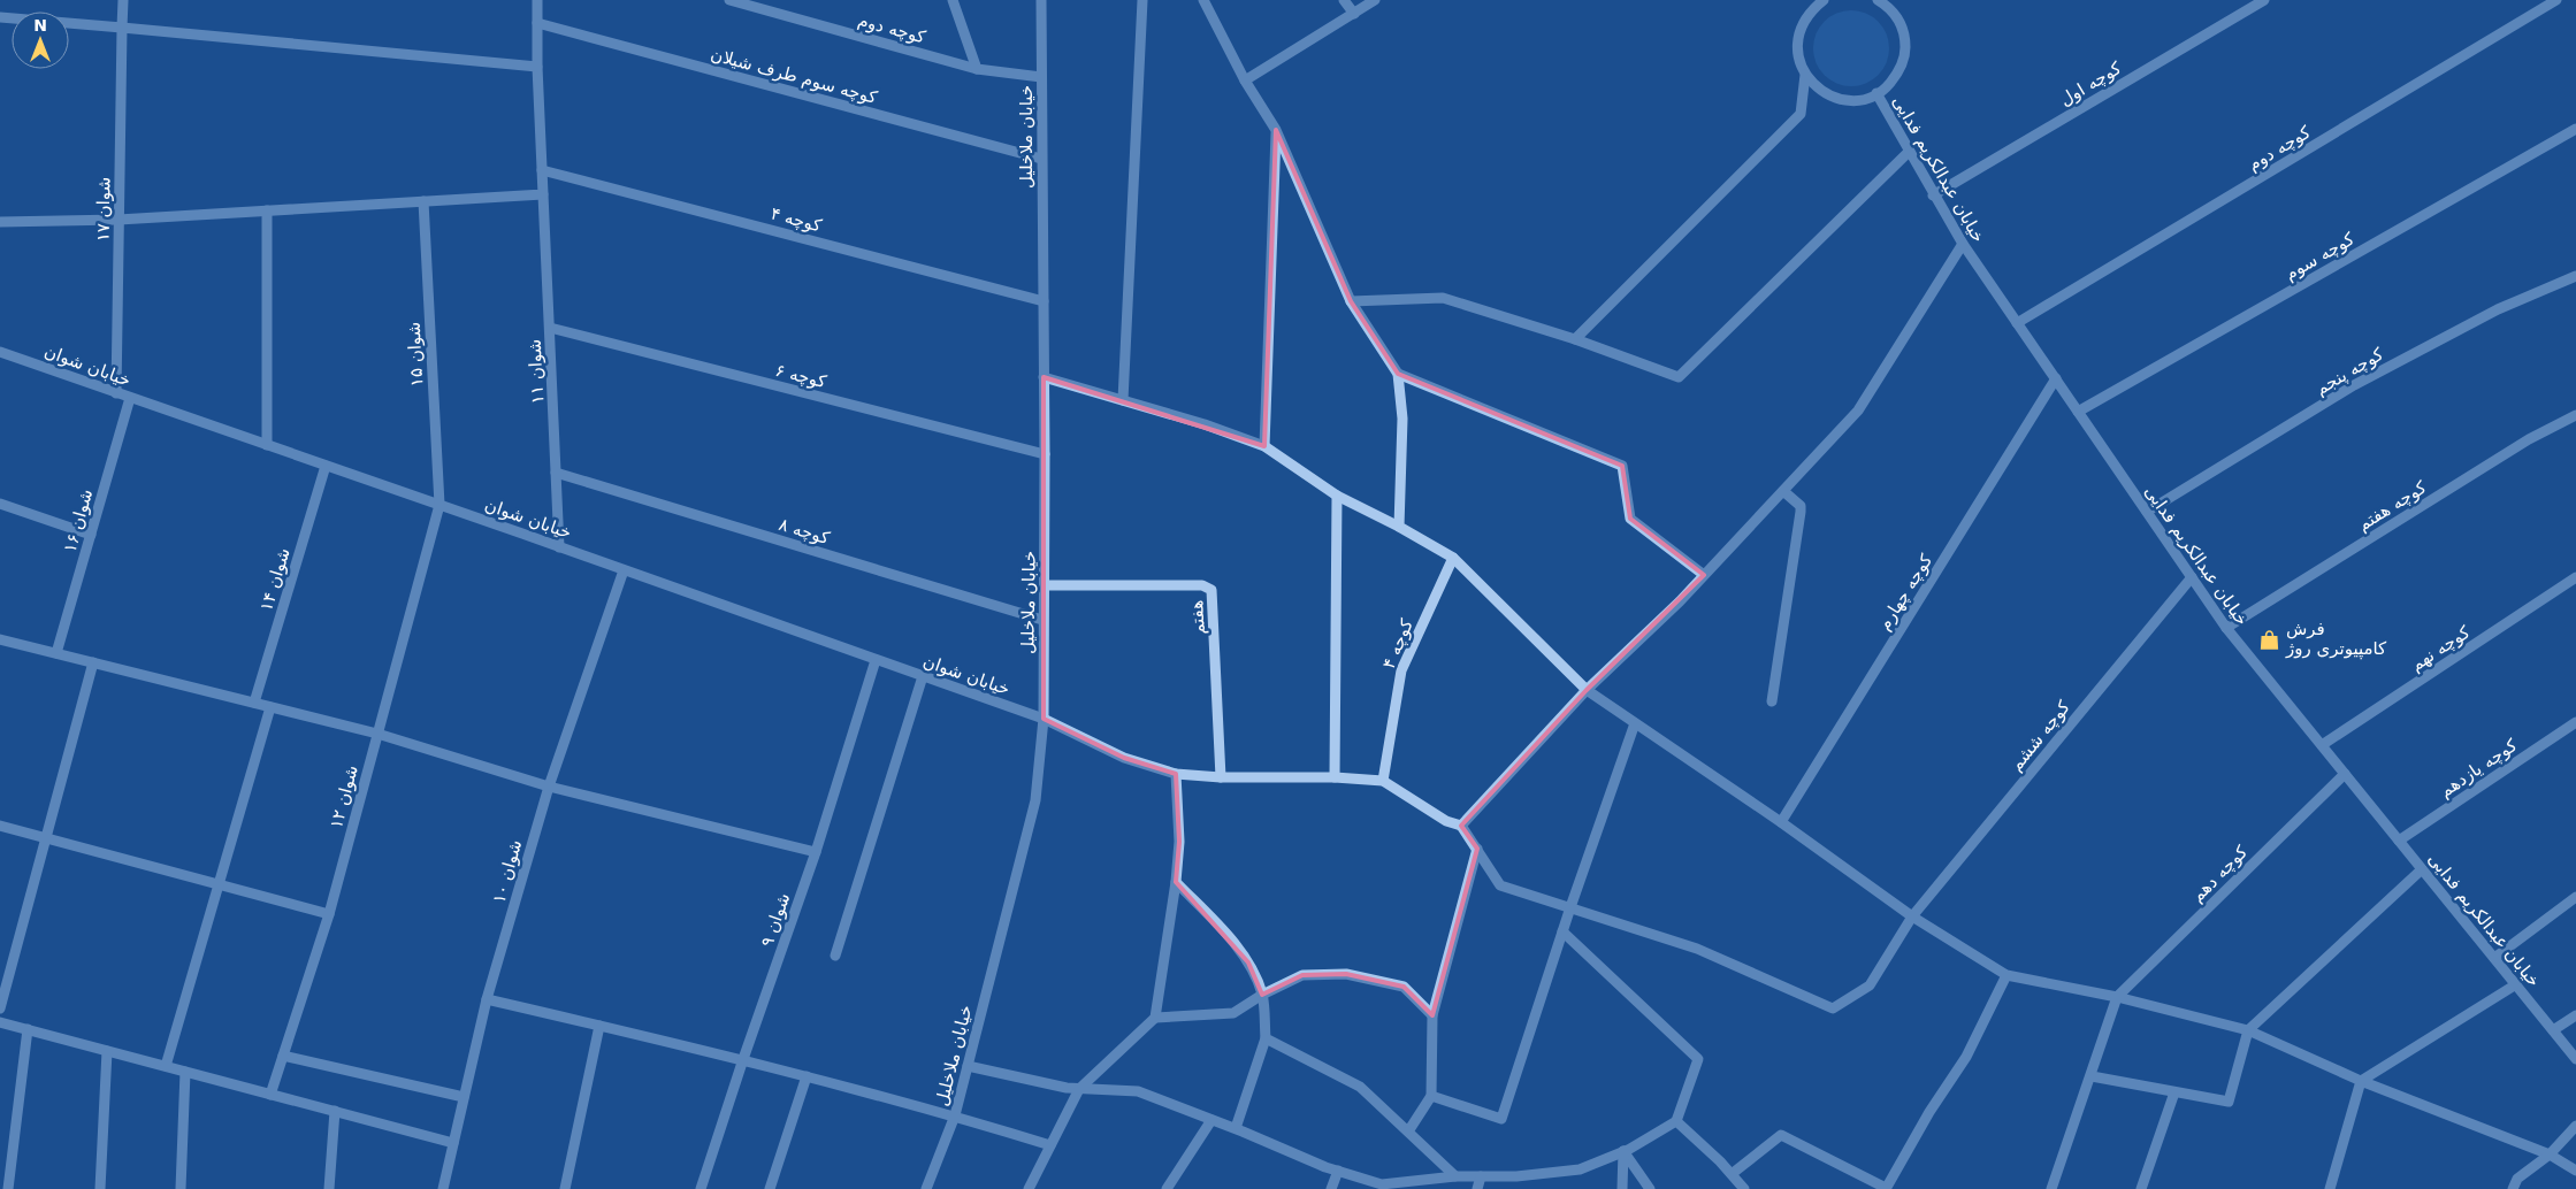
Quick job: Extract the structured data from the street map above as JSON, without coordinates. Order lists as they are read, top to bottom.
{
  "streets": {
    "street": [
      "کوچه دوم",
      "کوچه سوم طرف شیلان",
      "کوچه اول",
      "خیابان ملاخلیل",
      "خیابان عبدالکریم فدایی",
      "شوان ۱۷",
      "کوچه ۴",
      "کوچه سوم",
      "شوان ۱۵",
      "خیابان شوان",
      "شوان ۱۱",
      "کوچه پنجم",
      "کوچه ۶",
      "کوچه هفتم",
      "شوان ۱۶",
      "کوچه ۸",
      "شوان ۱۴",
      "کوچه چهارم",
      "هفتم",
      "کوچه نهم",
      "کوچه ششم",
      "کوچه یازدهم",
      "شوان ۱۲",
      "شوان ۱۰",
      "کوچه دهم",
      "شوان ۹"
    ]
  },
  "crossings": [
    ["کوچه دوم", "خیابان ملاخلیل"],
    ["کوچه دوم", "خیابان عبدالکریم فدایی"],
    ["کوچه سوم طرف شیلان", "خیابان ملاخلیل"],
    ["کوچه سوم طرف شیلان", "شوان ۱۱"],
    ["کوچه اول", "خیابان عبدالکریم فدایی"],
    ["خیابان ملاخلیل", "کوچه ۴"],
    ["خیابان ملاخلیل", "خیابان شوان"],
    ["خیابان ملاخلیل", "کوچه ۶"],
    ["خیابان ملاخلیل", "کوچه ۸"],
    ["خیابان ملاخلیل", "هفتم"],
    ["خیابان عبدالکریم فدایی", "کوچه سوم"],
    ["خیابان عبدالکریم فدایی", "کوچه پنجم"],
    ["خیابان عبدالکریم فدایی", "کوچه هفتم"],
    ["خیابان عبدالکریم فدایی", "کوچه چهارم"],
    ["خیابان عبدالکریم فدایی", "کوچه نهم"],
    ["خیابان عبدالکریم فدایی", "کوچه ششم"],
    ["خیابان عبدالکریم فدایی", "کوچه یازدهم"],
    ["خیابان عبدالکریم فدایی", "کوچه دهم"],
    ["شوان ۱۷", "خیابان شوان"],
    ["کوچه ۴", "خیابان شوان"],
    ["کوچه ۴", "شوان ۱۱"],
    ["شوان ۱۵", "خیابان شوان"],
    ["شوان ۱۵", "شوان ۱۲"],
    ["خیابان شوان", "شوان ۱۱"],
    ["خیابان شوان", "شوان ۱۶"],
    ["خیابان شوان", "شوان ۱۴"],
    ["خیابان شوان", "هفتم"],
    ["خیابان شوان", "شوان ۱۲"],
    ["خیابان شوان", "شوان ۱۰"],
    ["خیابان شوان", "شوان ۹"],
    ["شوان ۱۱", "کوچه ۶"],
    ["شوان ۱۱", "کوچه ۸"]
  ],
  "places": {
    "shop": ["فرش کامپیوتری روژ"]
  },
  "north": "top"
}
